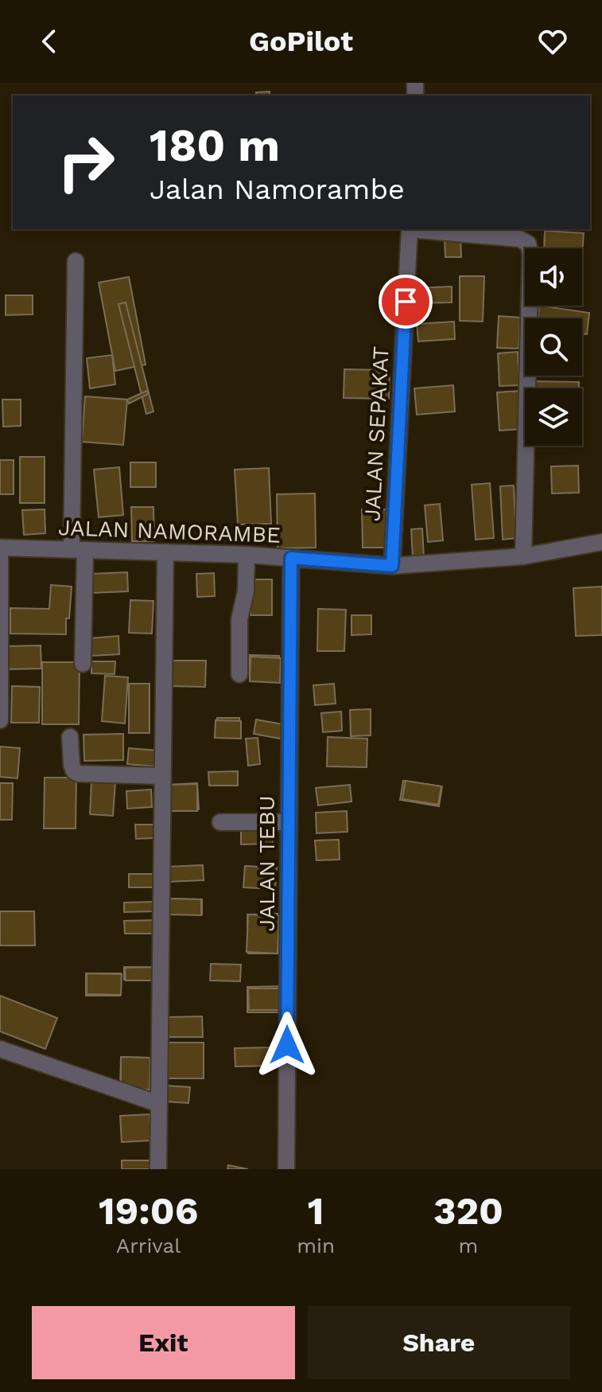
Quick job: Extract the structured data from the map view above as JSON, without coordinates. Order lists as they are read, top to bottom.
{
  "streets": {
    "street": ["JALAN SEPAKAT", "JALAN NAMORAMBE", "JALAN TEBU"]
  },
  "crossings": [
    ["JALAN SEPAKAT", "JALAN NAMORAMBE"],
    ["JALAN NAMORAMBE", "JALAN TEBU"]
  ],
  "page": {
    "header": "GoPilot",
    "turn": ["180 m", "Jalan Namorambe"],
    "eta": [
      "19:06",
      "Arrival",
      "1",
      "min",
      "320",
      "m"
    ],
    "buttons": ["Exit", "Share"]
  }
}
